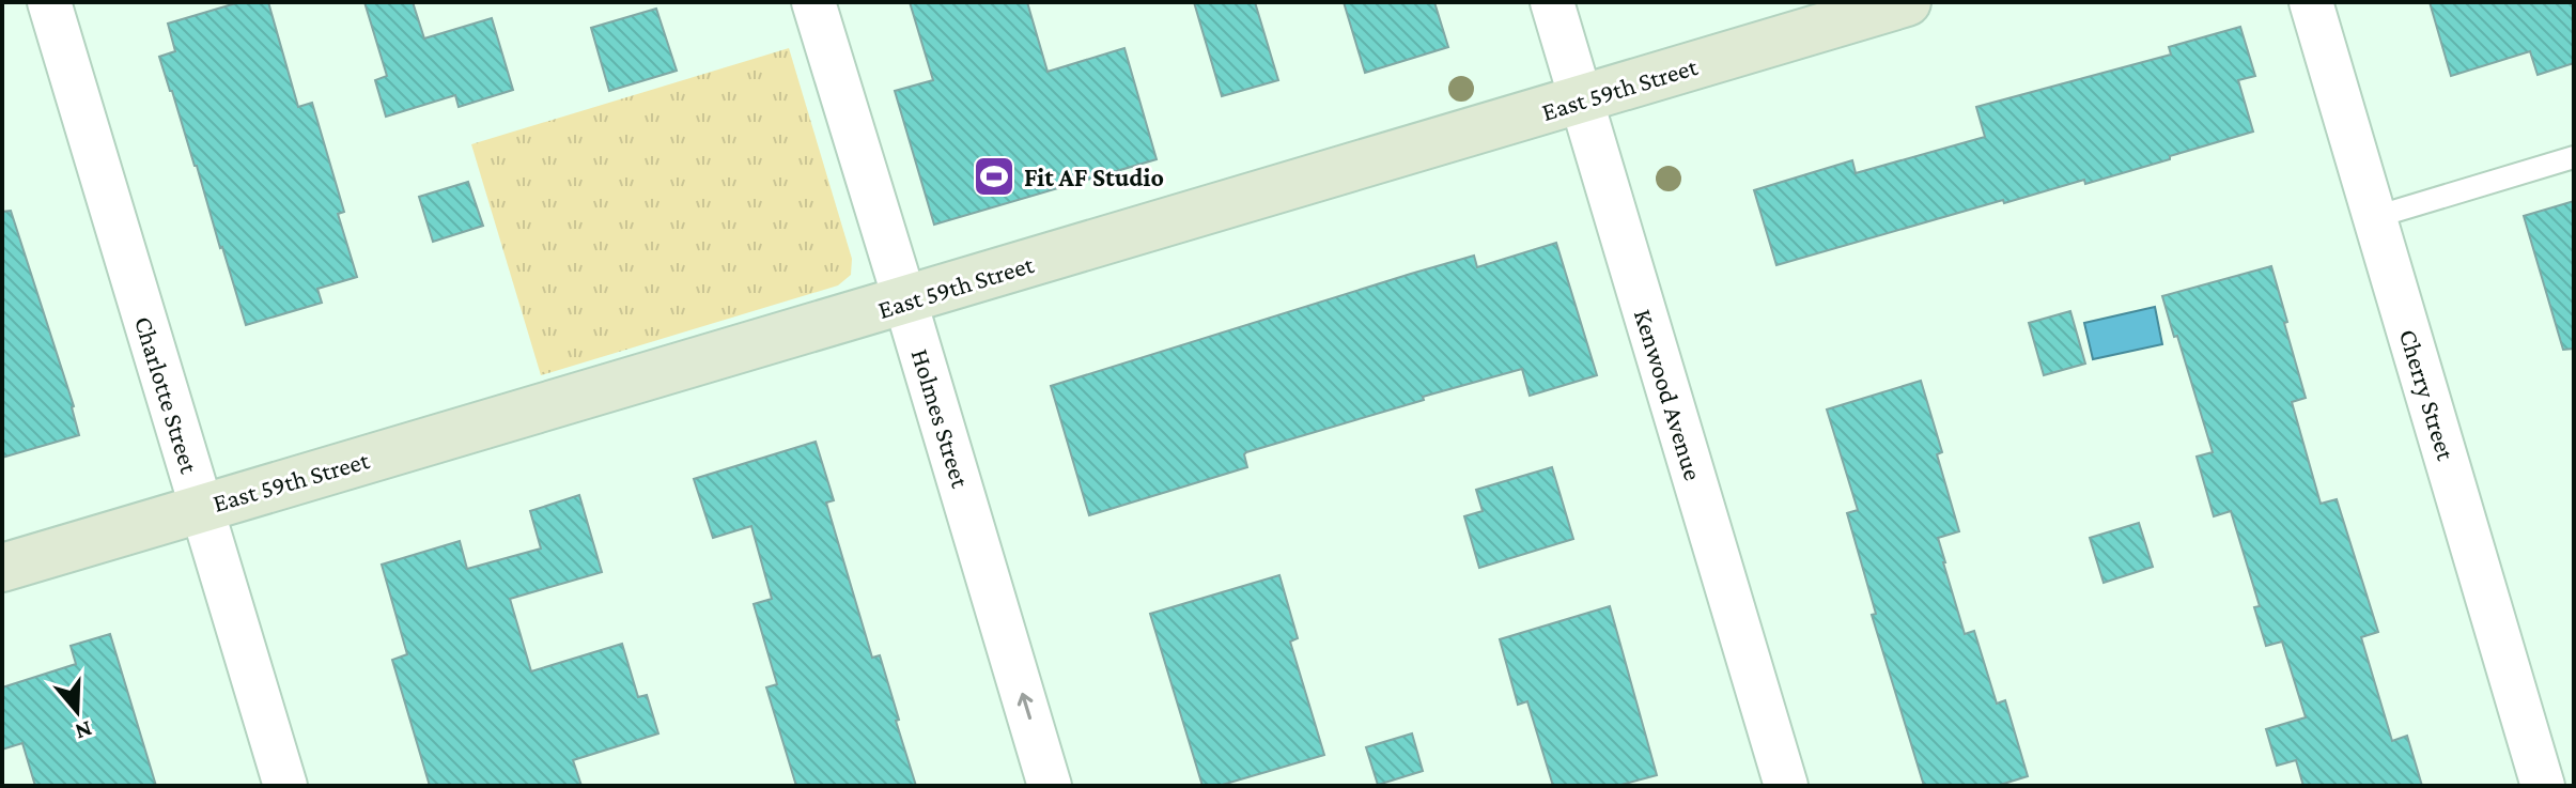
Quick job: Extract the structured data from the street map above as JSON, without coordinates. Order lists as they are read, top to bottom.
{
  "streets": {
    "street": [
      "East 59th Street",
      "Charlotte Street",
      "Kenwood Avenue",
      "Cherry Street",
      "Holmes Street"
    ]
  },
  "crossings": [
    ["East 59th Street", "Charlotte Street"],
    ["East 59th Street", "Kenwood Avenue"],
    ["East 59th Street", "Holmes Street"]
  ],
  "one_way": ["Holmes Street"],
  "places": {
    "sports": ["Fit AF Studio"]
  },
  "north": "bottom"
}
